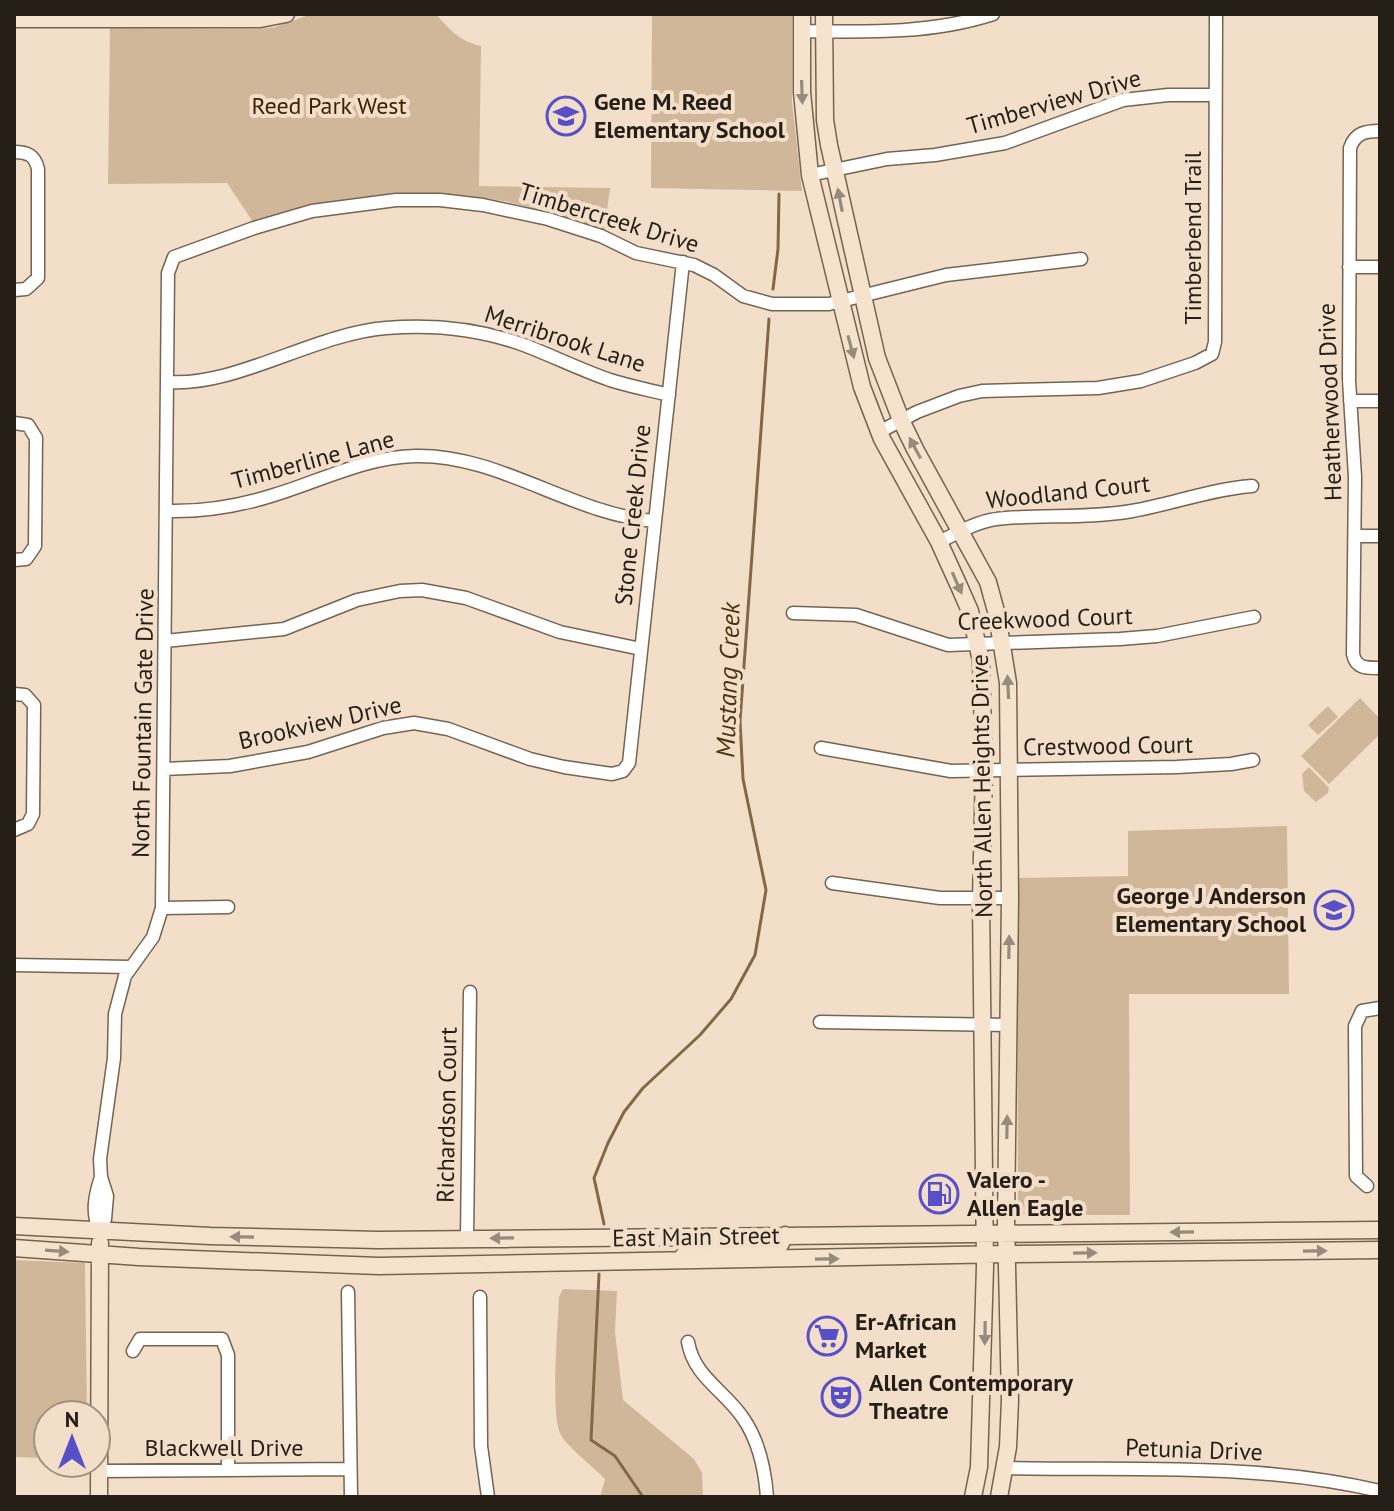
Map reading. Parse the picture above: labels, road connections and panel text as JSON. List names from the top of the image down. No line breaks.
{"streets":{"main road":["North Allen Heights Drive","East Main Street"],"street":["Timberview Drive","Timbercreek Drive","Timberbend Trail","Merribrook Lane","Heatherwood Drive","Timberline Lane","Woodland Court","Stone Creek Drive","Creekwood Court","North Fountain Gate Drive","Brookview Drive","Crestwood Court","Richardson Court","Blackwell Drive","Petunia Drive"]},"crossings":[["Timberview Drive","Timberbend Trail"],["Timberview Drive","North Allen Heights Drive"],["Timbercreek Drive","Stone Creek Drive"],["Timbercreek Drive","North Fountain Gate Drive"],["Timbercreek Drive","North Allen Heights Drive"],["Timberbend Trail","North Allen Heights Drive"],["Merribrook Lane","Stone Creek Drive"],["Merribrook Lane","North Fountain Gate Drive"],["Timberline Lane","Stone Creek Drive"],["Timberline Lane","North Fountain Gate Drive"],["Woodland Court","North Allen Heights Drive"],["Stone Creek Drive","Brookview Drive"],["Creekwood Court","North Allen Heights Drive"],["North Fountain Gate Drive","Brookview Drive"],["North Fountain Gate Drive","East Main Street"],["Crestwood Court","North Allen Heights Drive"],["North Allen Heights Drive","East Main Street"],["North Allen Heights Drive","Petunia Drive"],["Richardson Court","East Main Street"]],"water":["Mustang Creek"],"parks":["Reed Park West"],"places":{"school or university":["Gene M. Reed Elementary School","George J Anderson Elementary School"],"fuel station":["Valero - Allen Eagle"],"supermarket":["Er-African Market"],"theatre":["Allen Contemporary Theatre"]},"north":"top"}
